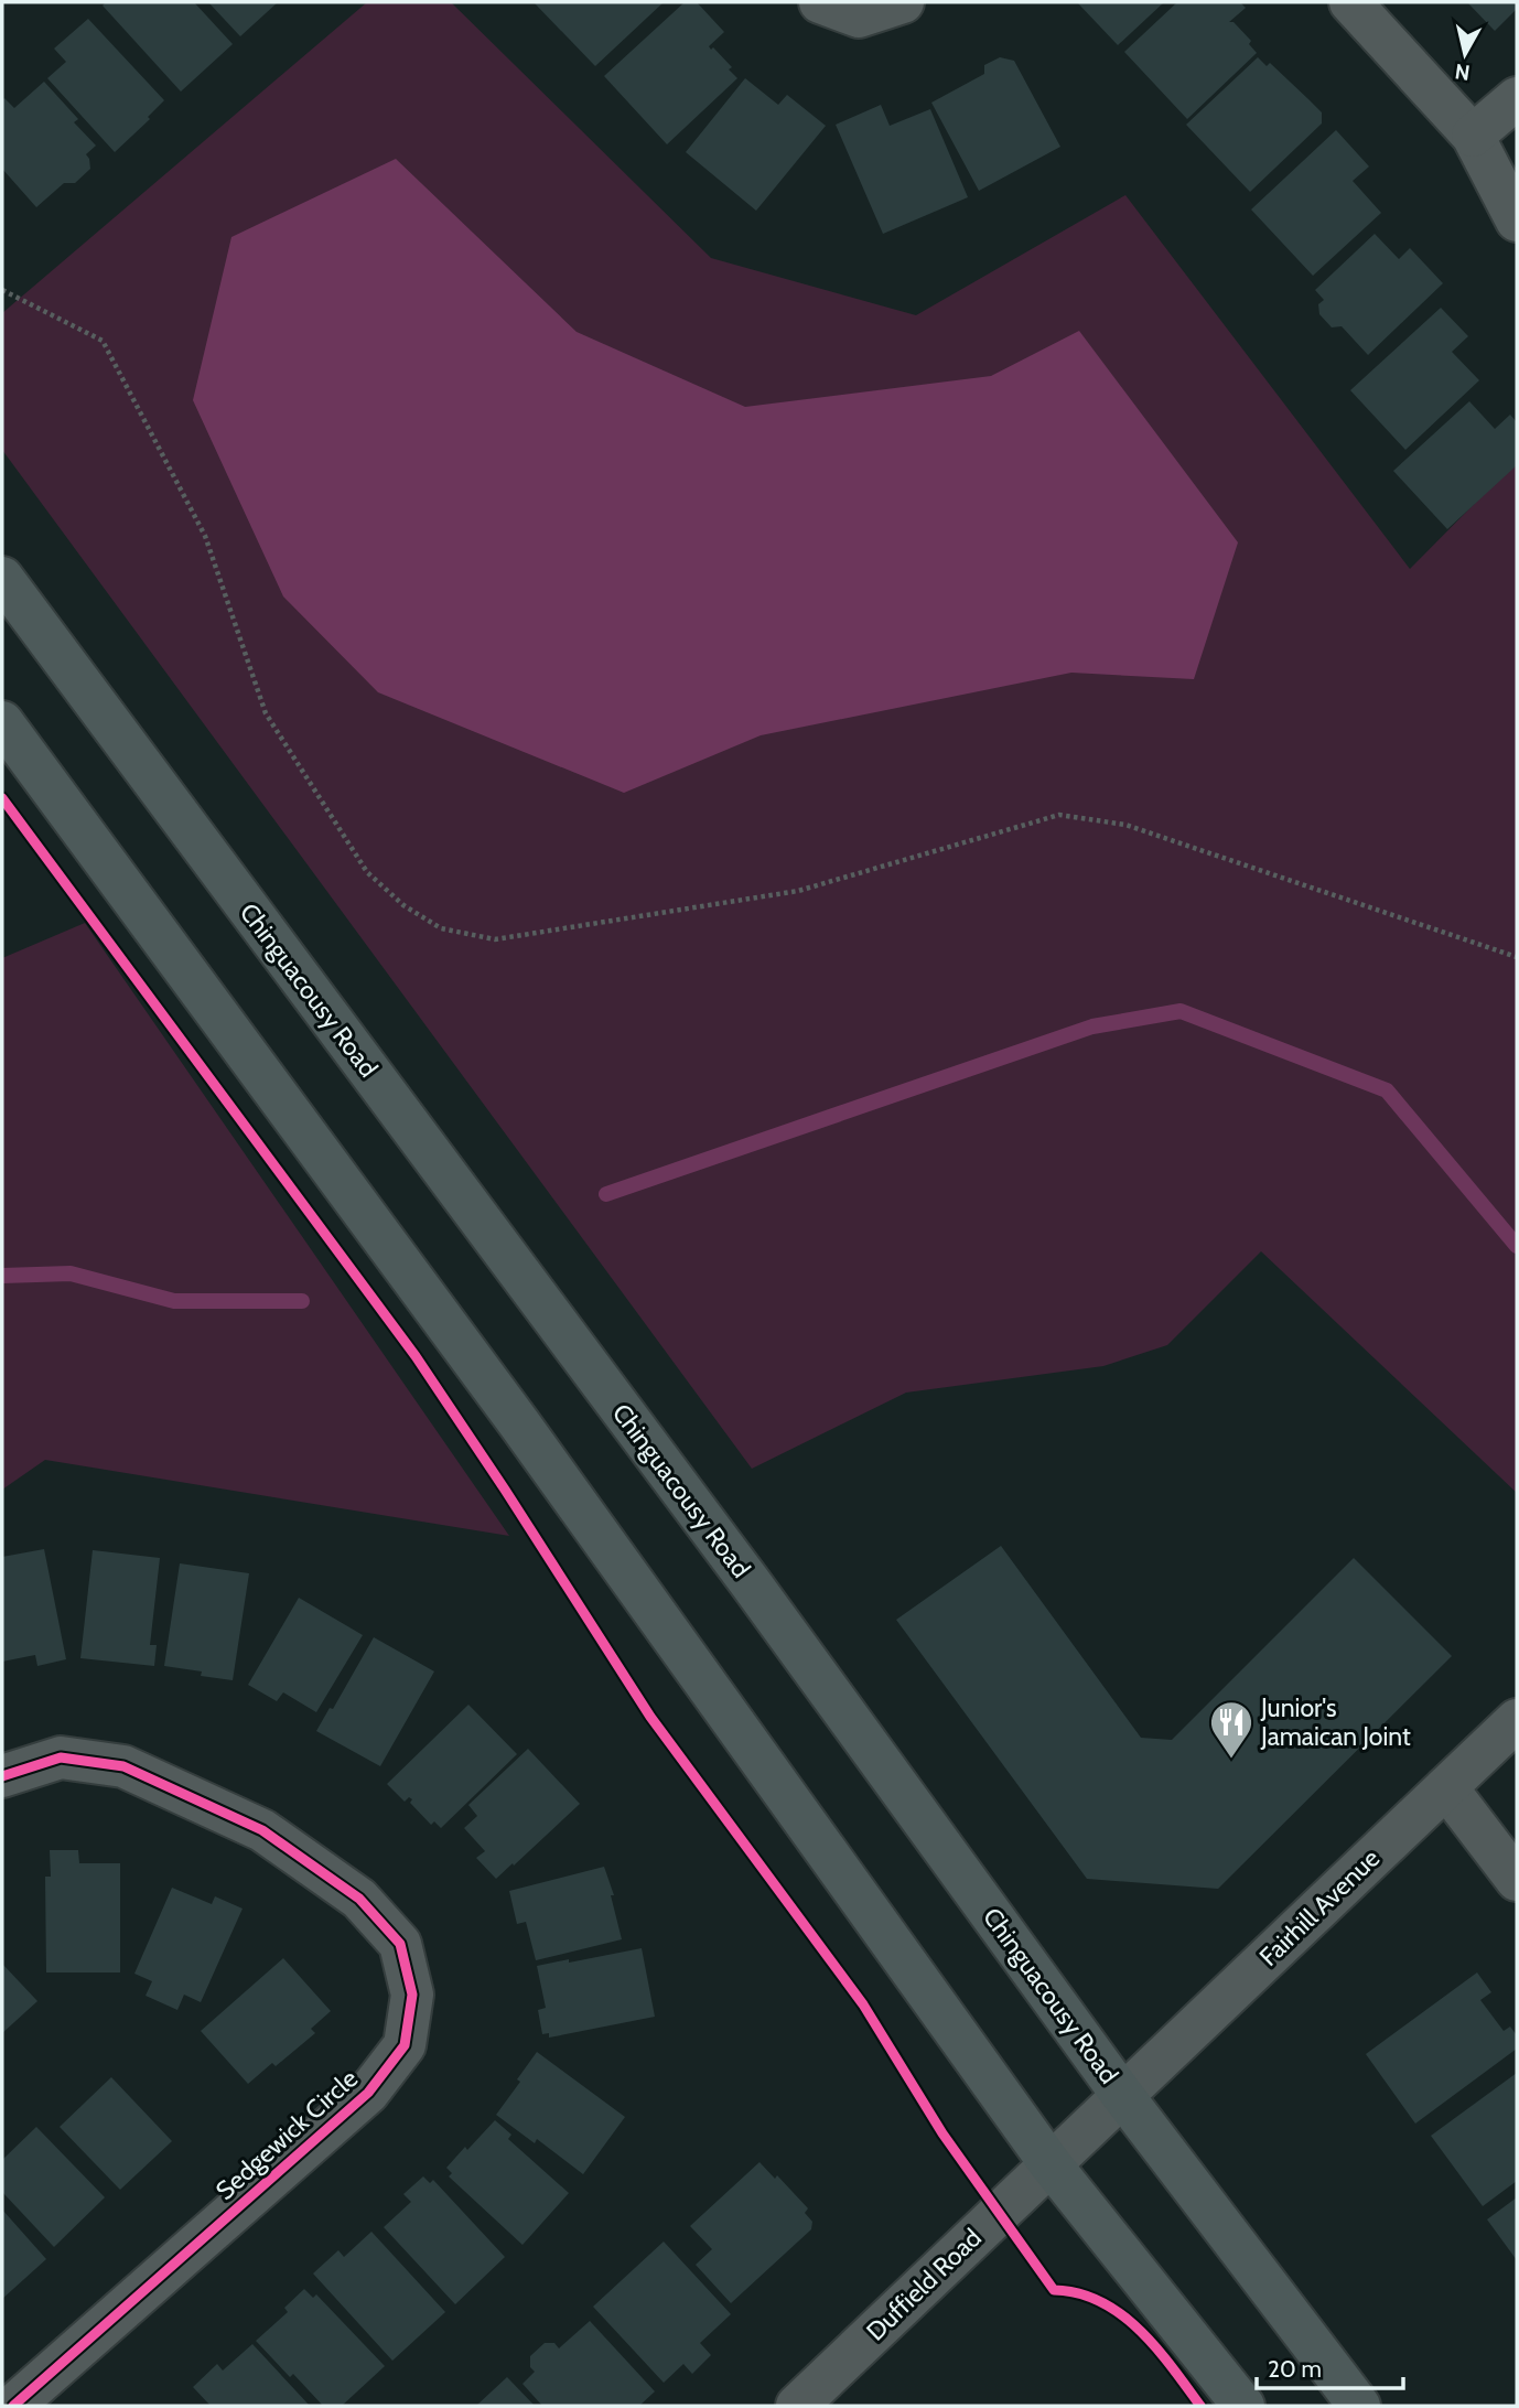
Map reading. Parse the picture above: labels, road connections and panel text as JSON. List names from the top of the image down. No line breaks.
{"streets":{"main road":["Chinguacousy Road"],"street":["Fairhill Avenue","Sedgewick Circle","Duffield Road"]},"crossings":[["Chinguacousy Road","Fairhill Avenue"],["Fairhill Avenue","Duffield Road"]],"places":{"restaurant":["Junior's Jamaican Joint"]},"scale_bar":"20 m","north":"bottom"}
